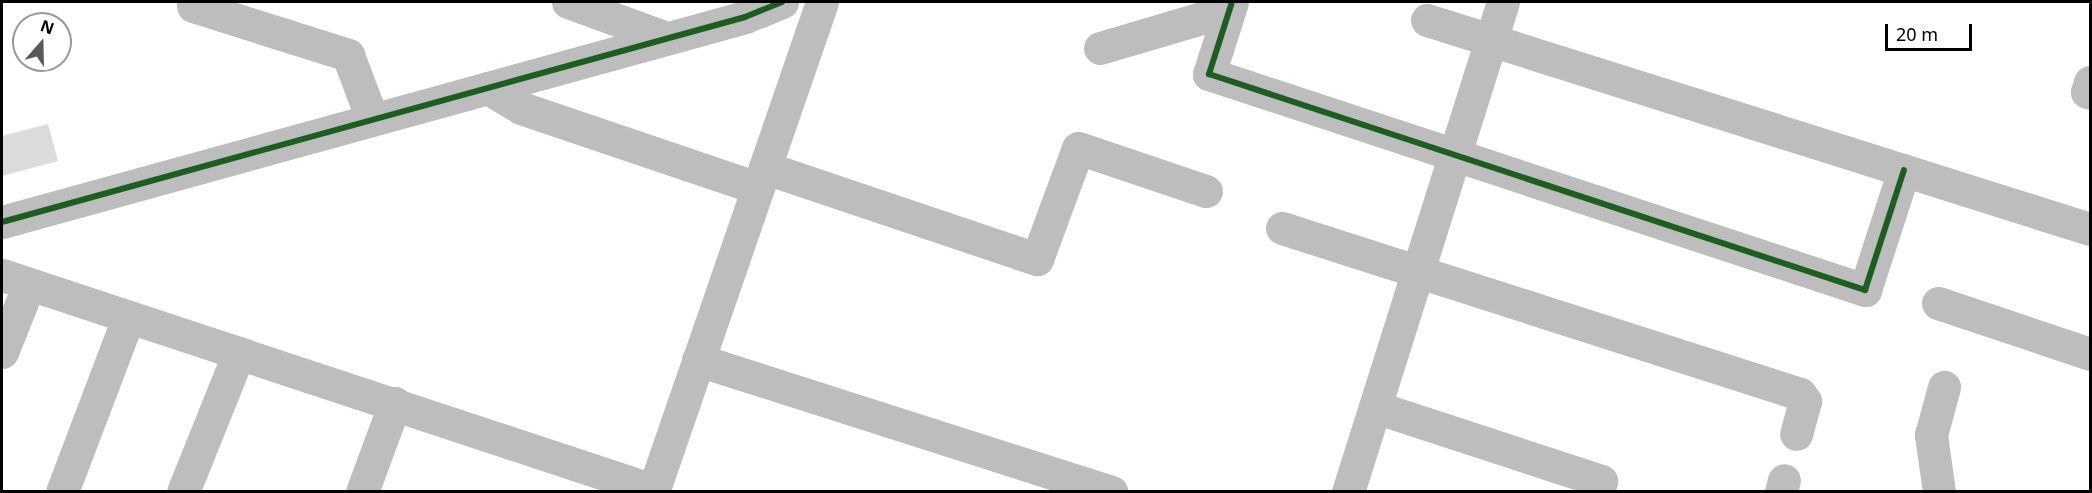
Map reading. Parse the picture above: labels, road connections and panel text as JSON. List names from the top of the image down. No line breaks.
{"scale_bar":"20 m","north":"top"}
